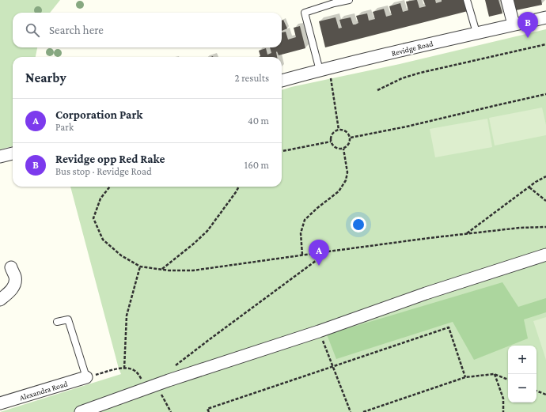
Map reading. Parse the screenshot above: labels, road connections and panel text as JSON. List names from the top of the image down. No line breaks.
{"streets":{"street":["Revidge Road","Alexandra Road"]},"page":{"pins":["B","A"],"search":"Search here","heading":["Nearby","2 results"],"list":[{"mark":"A","name":"Corporation Park","note":"Park","value":"40 m"},{"mark":"B","name":"Revidge opp Red Rake","note":"Bus stop · Revidge Road","value":"160 m"}],"map_buttons":["+","−"]}}
